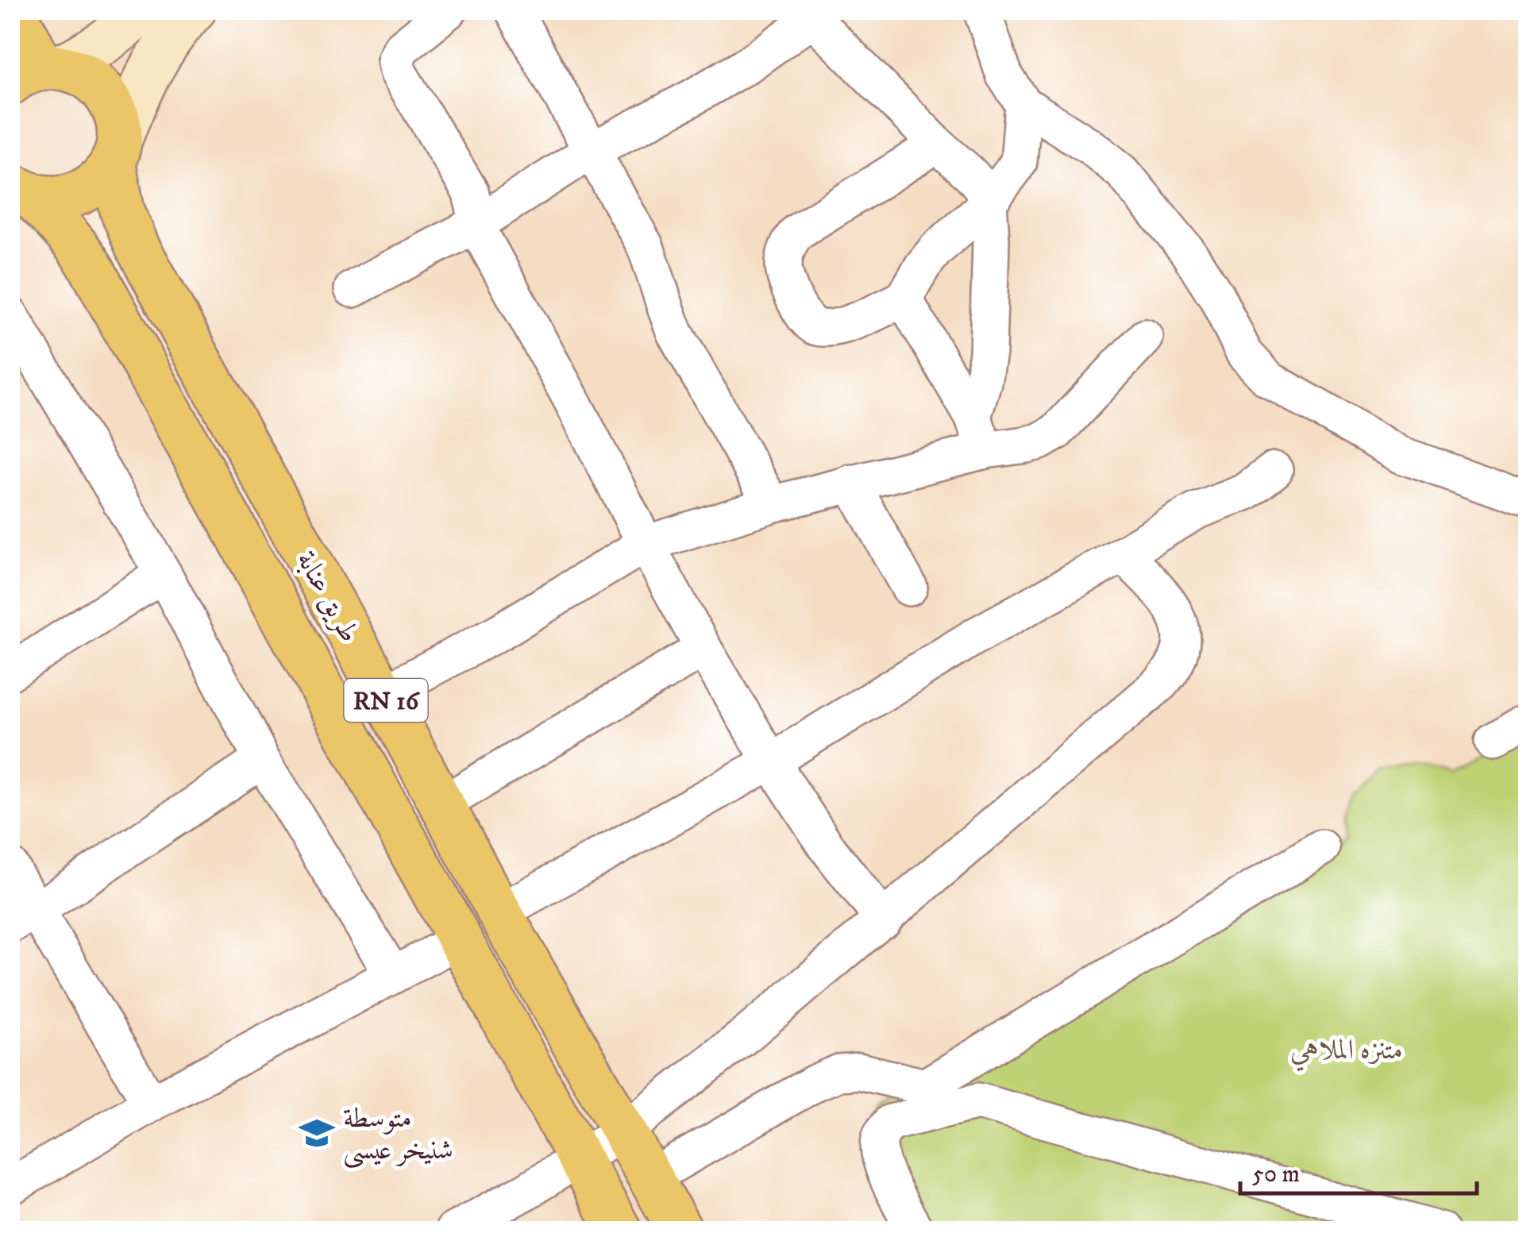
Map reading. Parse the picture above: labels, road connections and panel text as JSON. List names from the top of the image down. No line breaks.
{"streets":{"highway":["طريق عنابة","RN 16"]},"parks":["متنزه الملاهي"],"places":{"school or university":["متوسطة شنيخر عيسى"]},"scale_bar":"50 m"}
